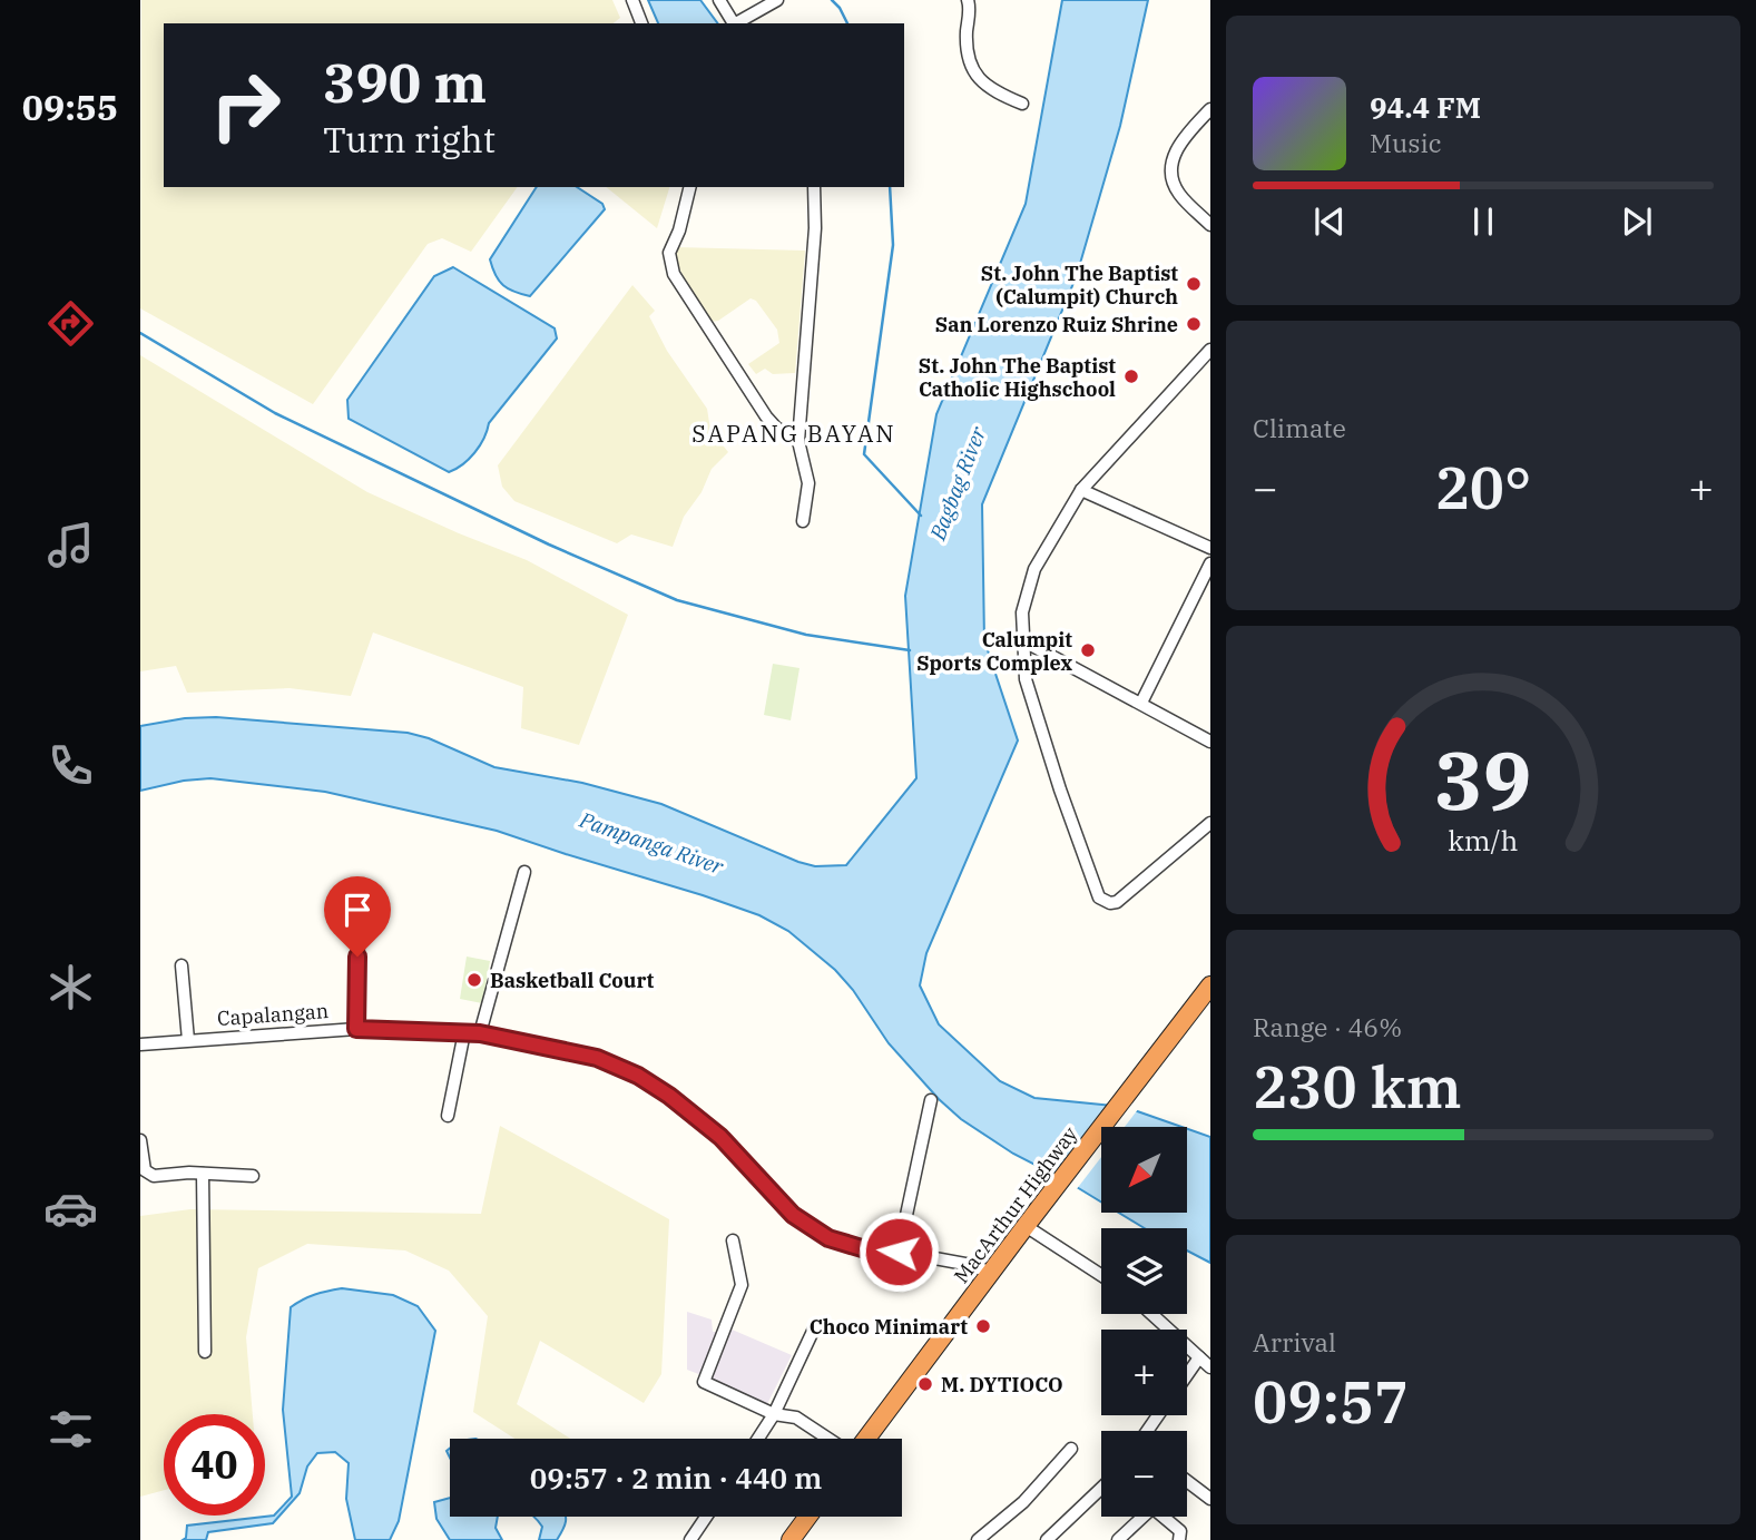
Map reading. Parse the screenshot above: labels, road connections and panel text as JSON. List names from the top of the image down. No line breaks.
{"streets":{"highway":["MacArthur Highway"],"street":["Capalangan"]},"crossings":[["Capalangan","MacArthur Highway"]],"districts":["SAPANG BAYAN"],"water":["Bagbag River","Pampanga River"],"places":["St. John The Baptist (Calumpit) Church","San Lorenzo Ruiz Shrine","St. John The Baptist Catholic Highschool","Calumpit Sports Complex","Basketball Court","Choco Minimart","M. DYTIOCO"],"north":"bottom left","page":{"tabs":"09:55","turn":["390 m","Turn right"],"song":["94.4 FM","Music"],"tile":["Climate",["Range · 46%","230 km"],["Arrival","09:57"]],"heat":["−","20°","+"],"map_buttons":["+","−"],"limit":"40","trip":"09:57 · 2 min · 440 m","gauge":["39","km/h"]}}
